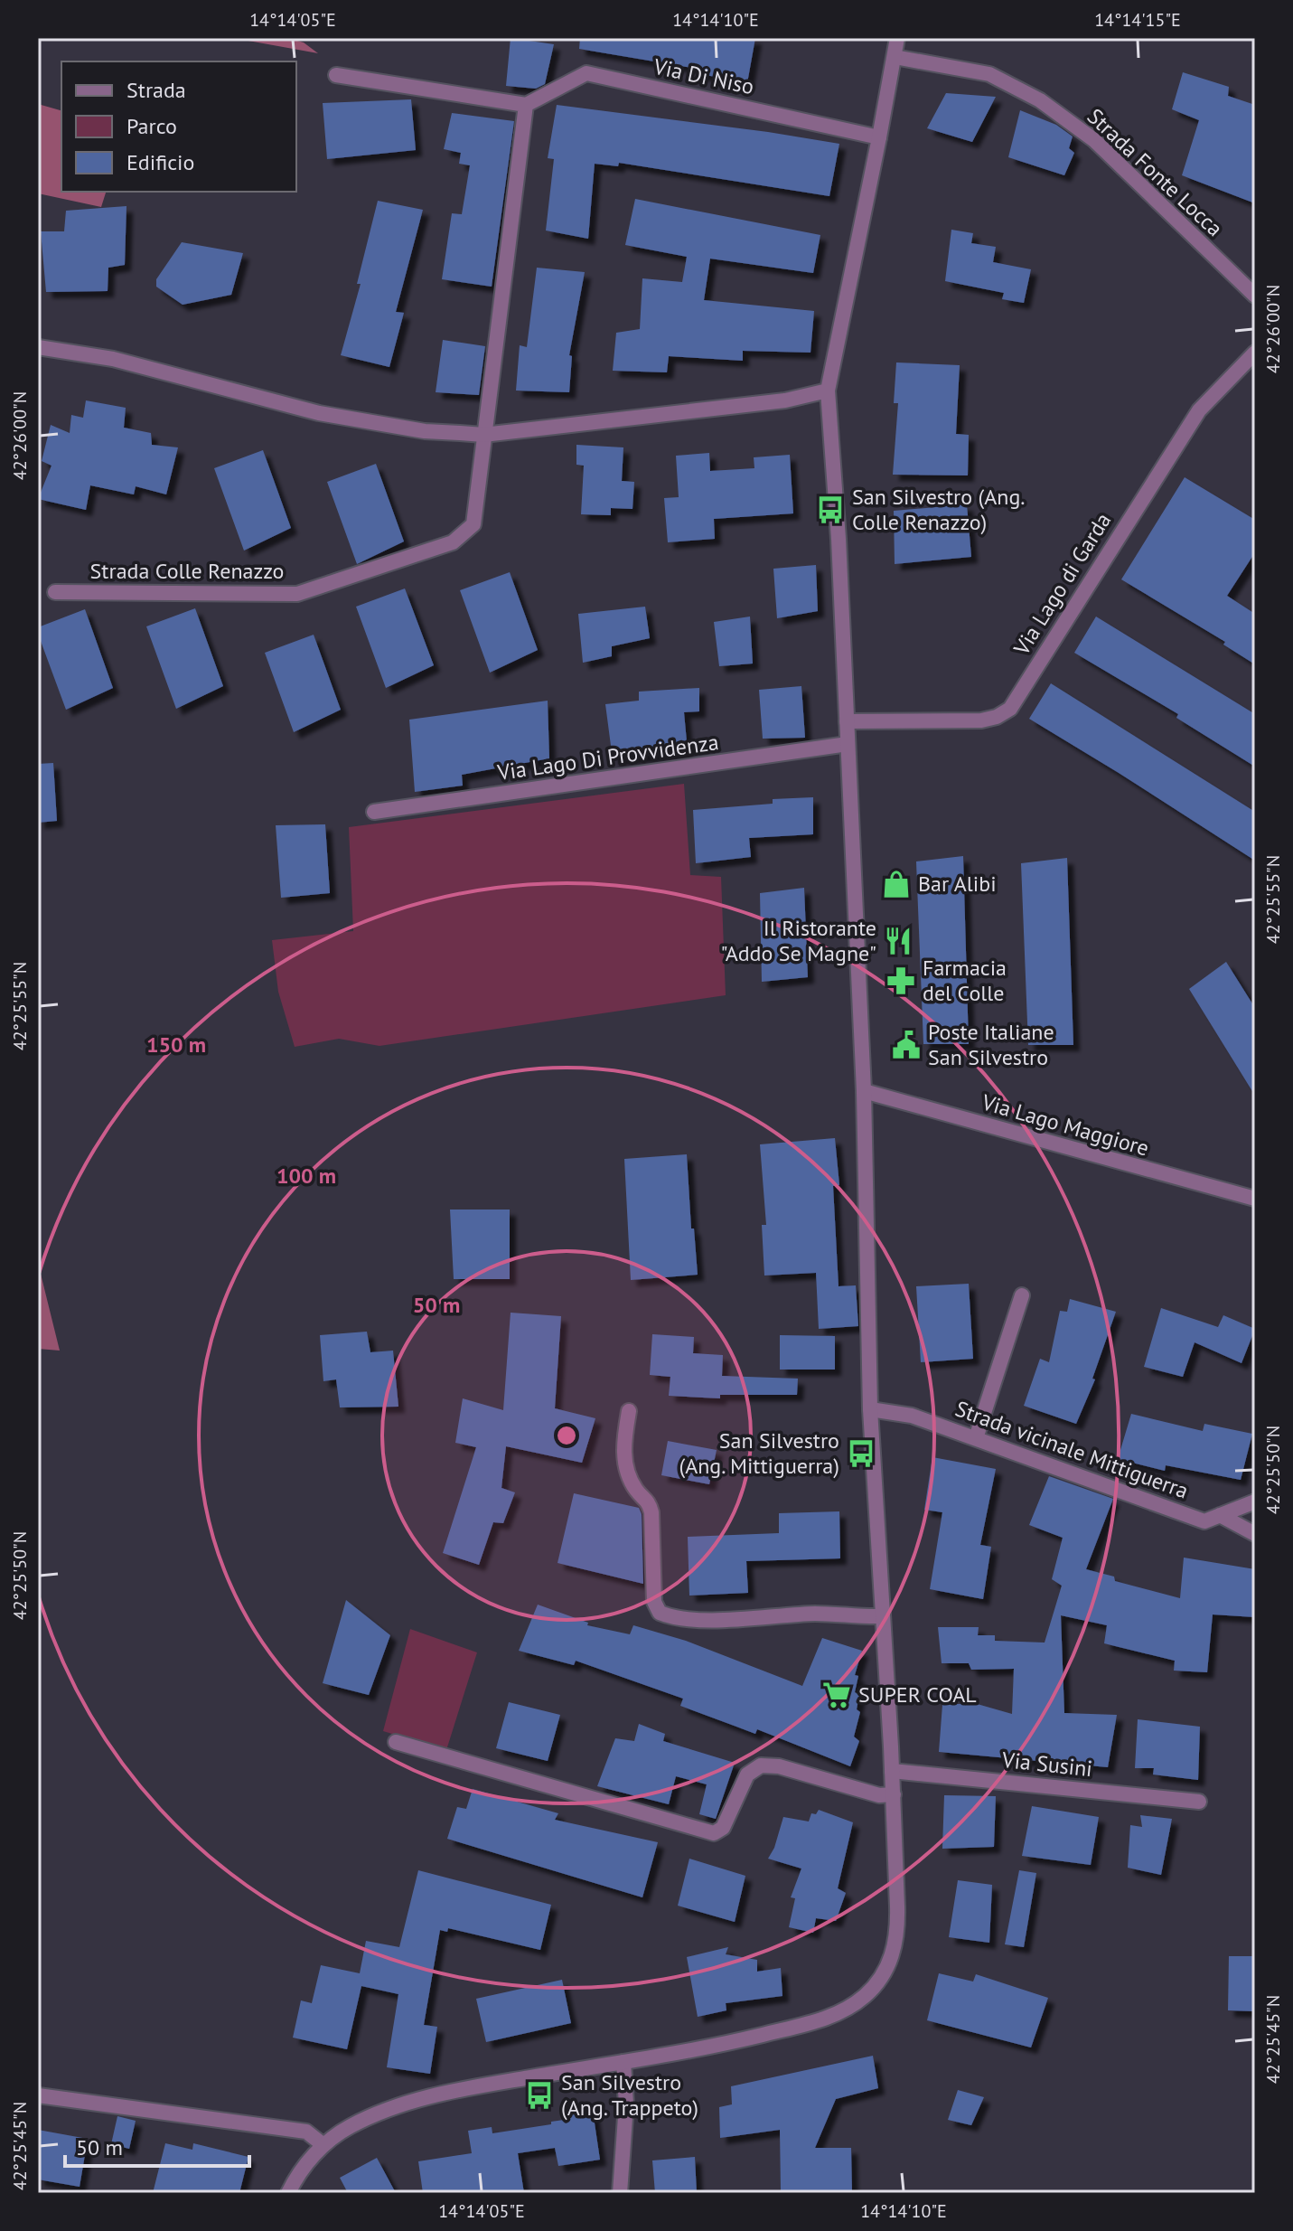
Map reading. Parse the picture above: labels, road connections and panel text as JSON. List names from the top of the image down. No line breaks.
{"streets":{"street":["Via Di Niso","Strada Fonte Locca","Strada Colle Renazzo","Via Lago di Garda","Via Lago Di Provvidenza","Via Lago Maggiore","Strada vicinale Mittiguerra","Via Susini"]},"places":{"bus stop":["San Silvestro (Ang. Colle Renazzo)","San Silvestro (Ang. Mittiguerra)","San Silvestro (Ang. Trappeto)"],"shop":["Bar Alibi"],"restaurant":["Il Ristorante \"Addo Se Magne\""],"pharmacy":["Farmacia del Colle"],"public building":["Poste Italiane San Silvestro"],"supermarket":["SUPER COAL"]},"legend":["Strada","Parco","Edificio"],"scale_bar":"50 m","coordinates":["14°14'05\"E","14°14'10\"E","14°14'15\"E","42°26'00\"N","42°25'55\"N","42°25'50\"N","42°25'45\"N"],"rings":["150 m","100 m","50 m"]}
